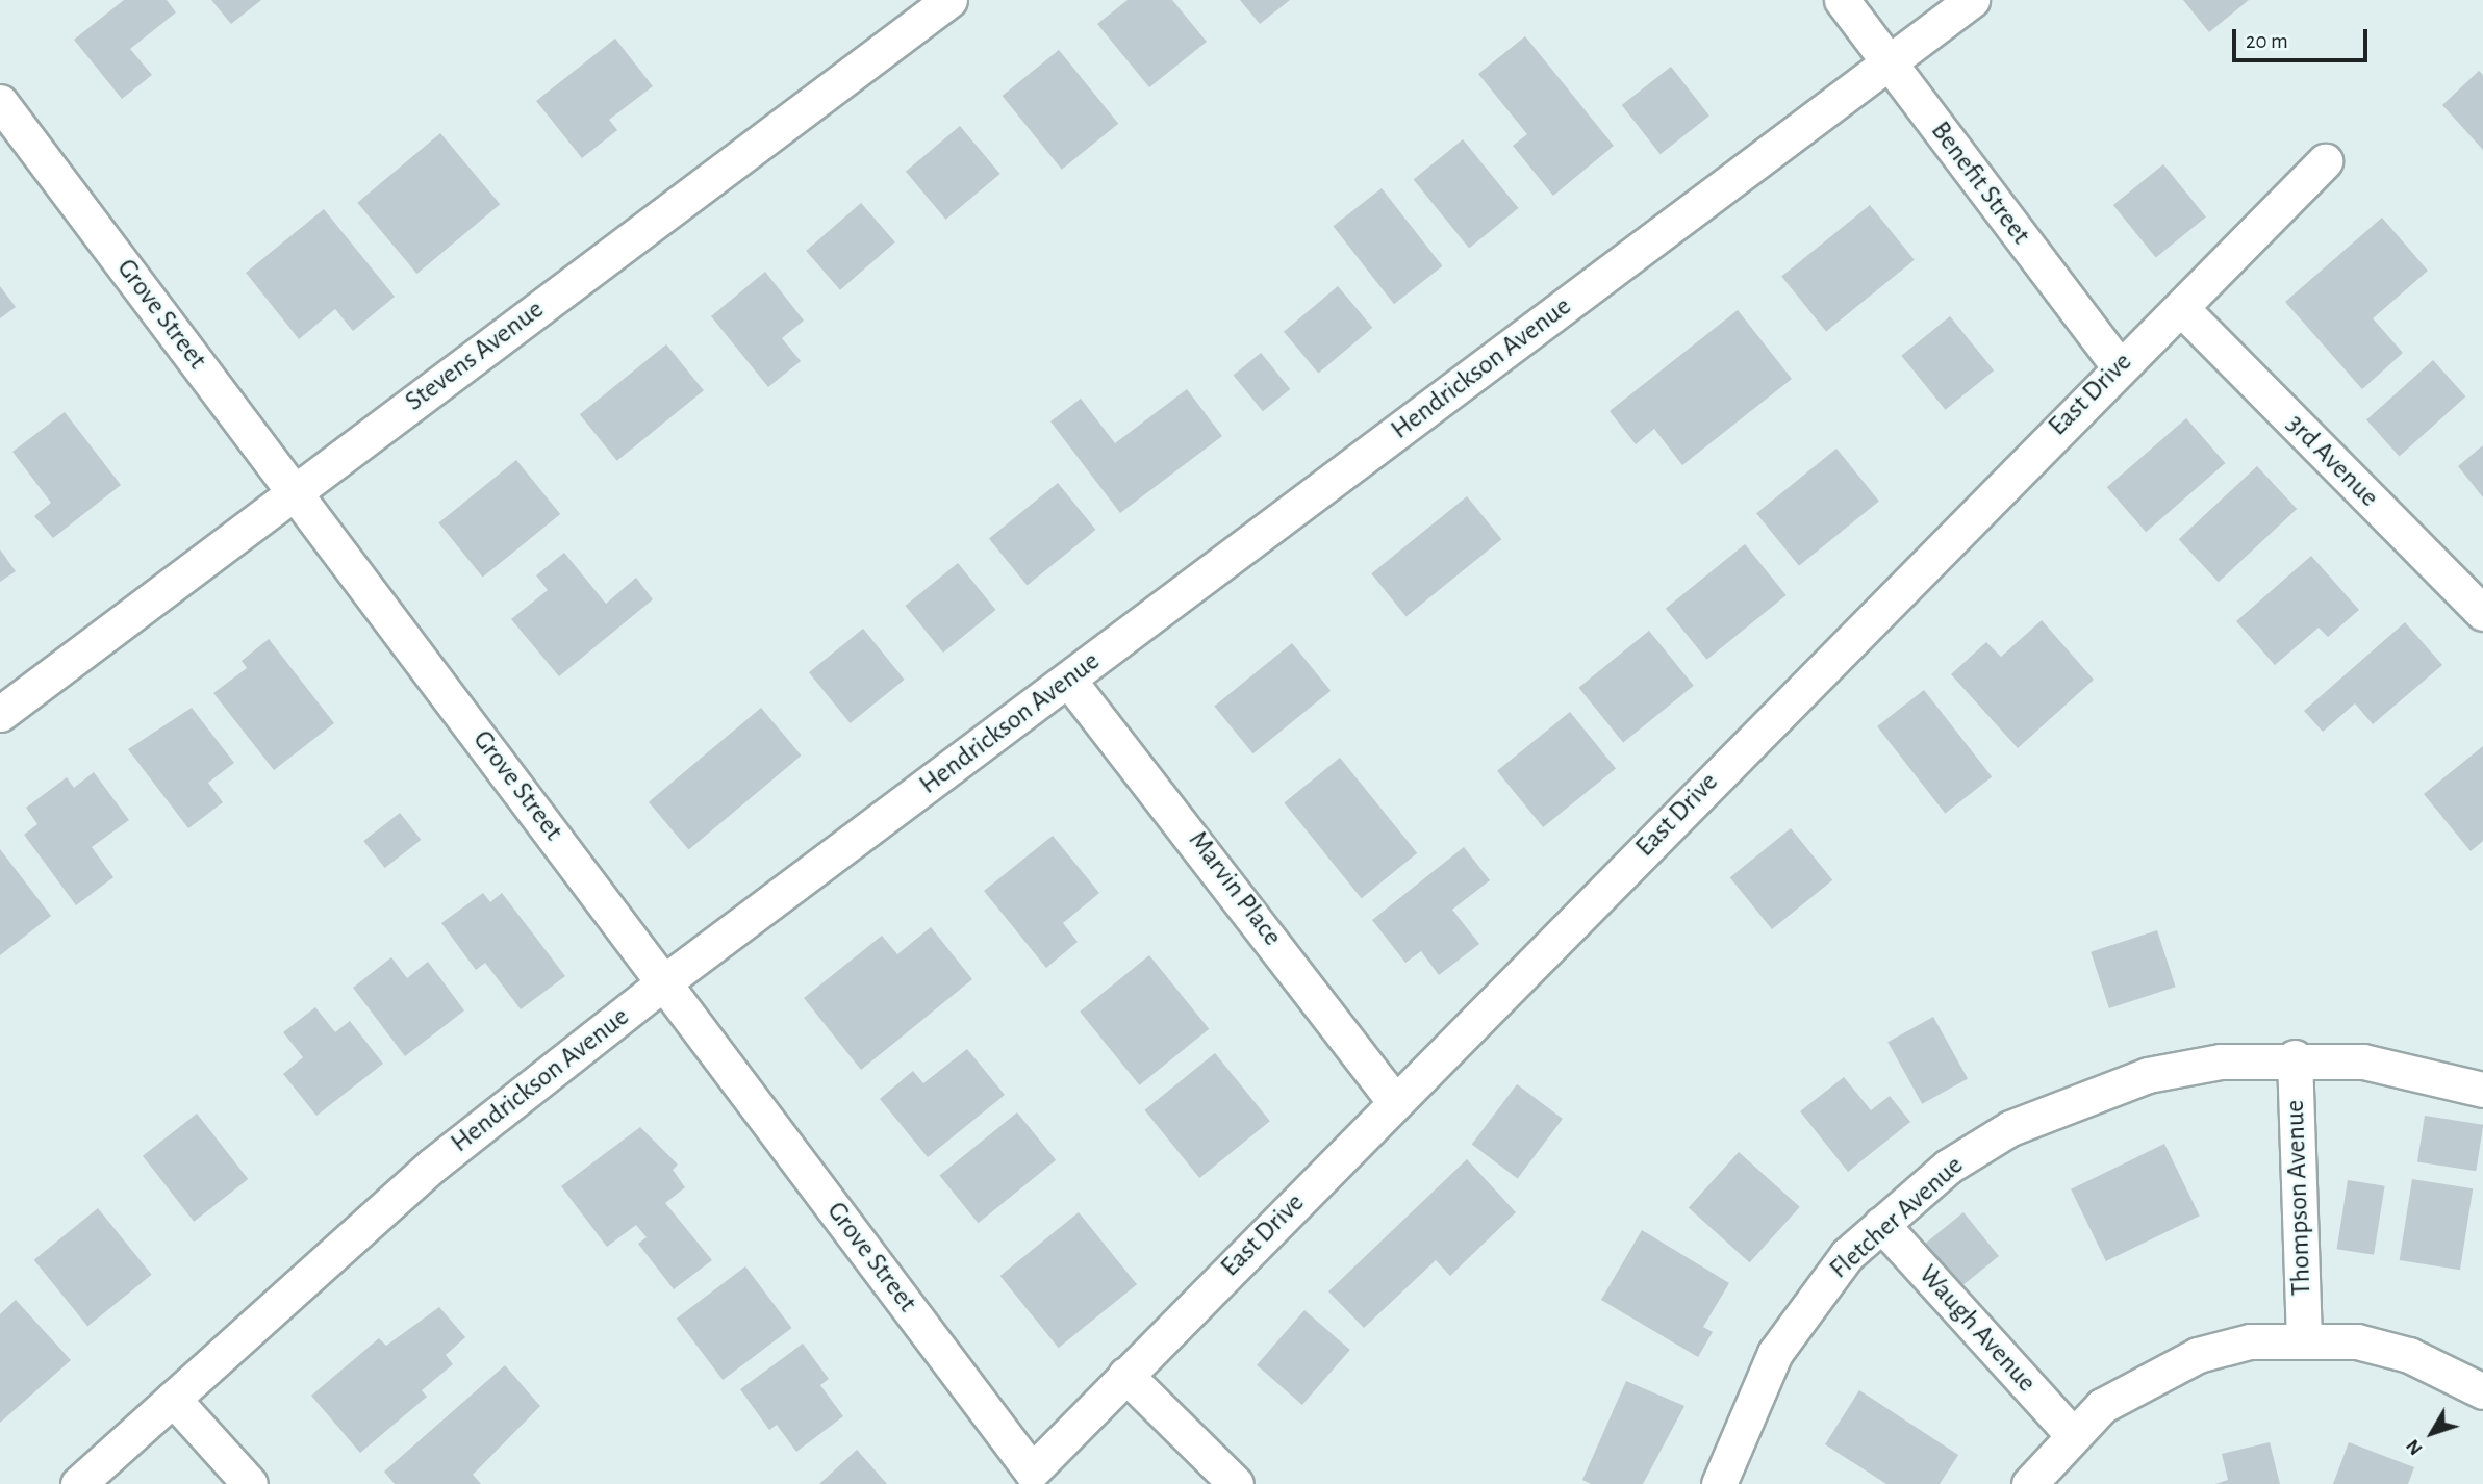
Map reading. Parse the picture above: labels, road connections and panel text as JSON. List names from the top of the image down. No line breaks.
{"streets":{"street":["Benefit Street","Grove Street","Stevens Avenue","Hendrickson Avenue","East Drive","3rd Avenue","Marvin Place","Thompson Avenue","Fletcher Avenue","Waugh Avenue"]},"crossings":[["Benefit Street","Hendrickson Avenue"],["Benefit Street","East Drive"],["Grove Street","Stevens Avenue"],["Grove Street","Hendrickson Avenue"],["Grove Street","East Drive"],["Hendrickson Avenue","Marvin Place"],["East Drive","3rd Avenue"],["East Drive","Marvin Place"],["Thompson Avenue","Fletcher Avenue"],["Fletcher Avenue","Waugh Avenue"]],"scale_bar":"20 m","north":"bottom left"}
